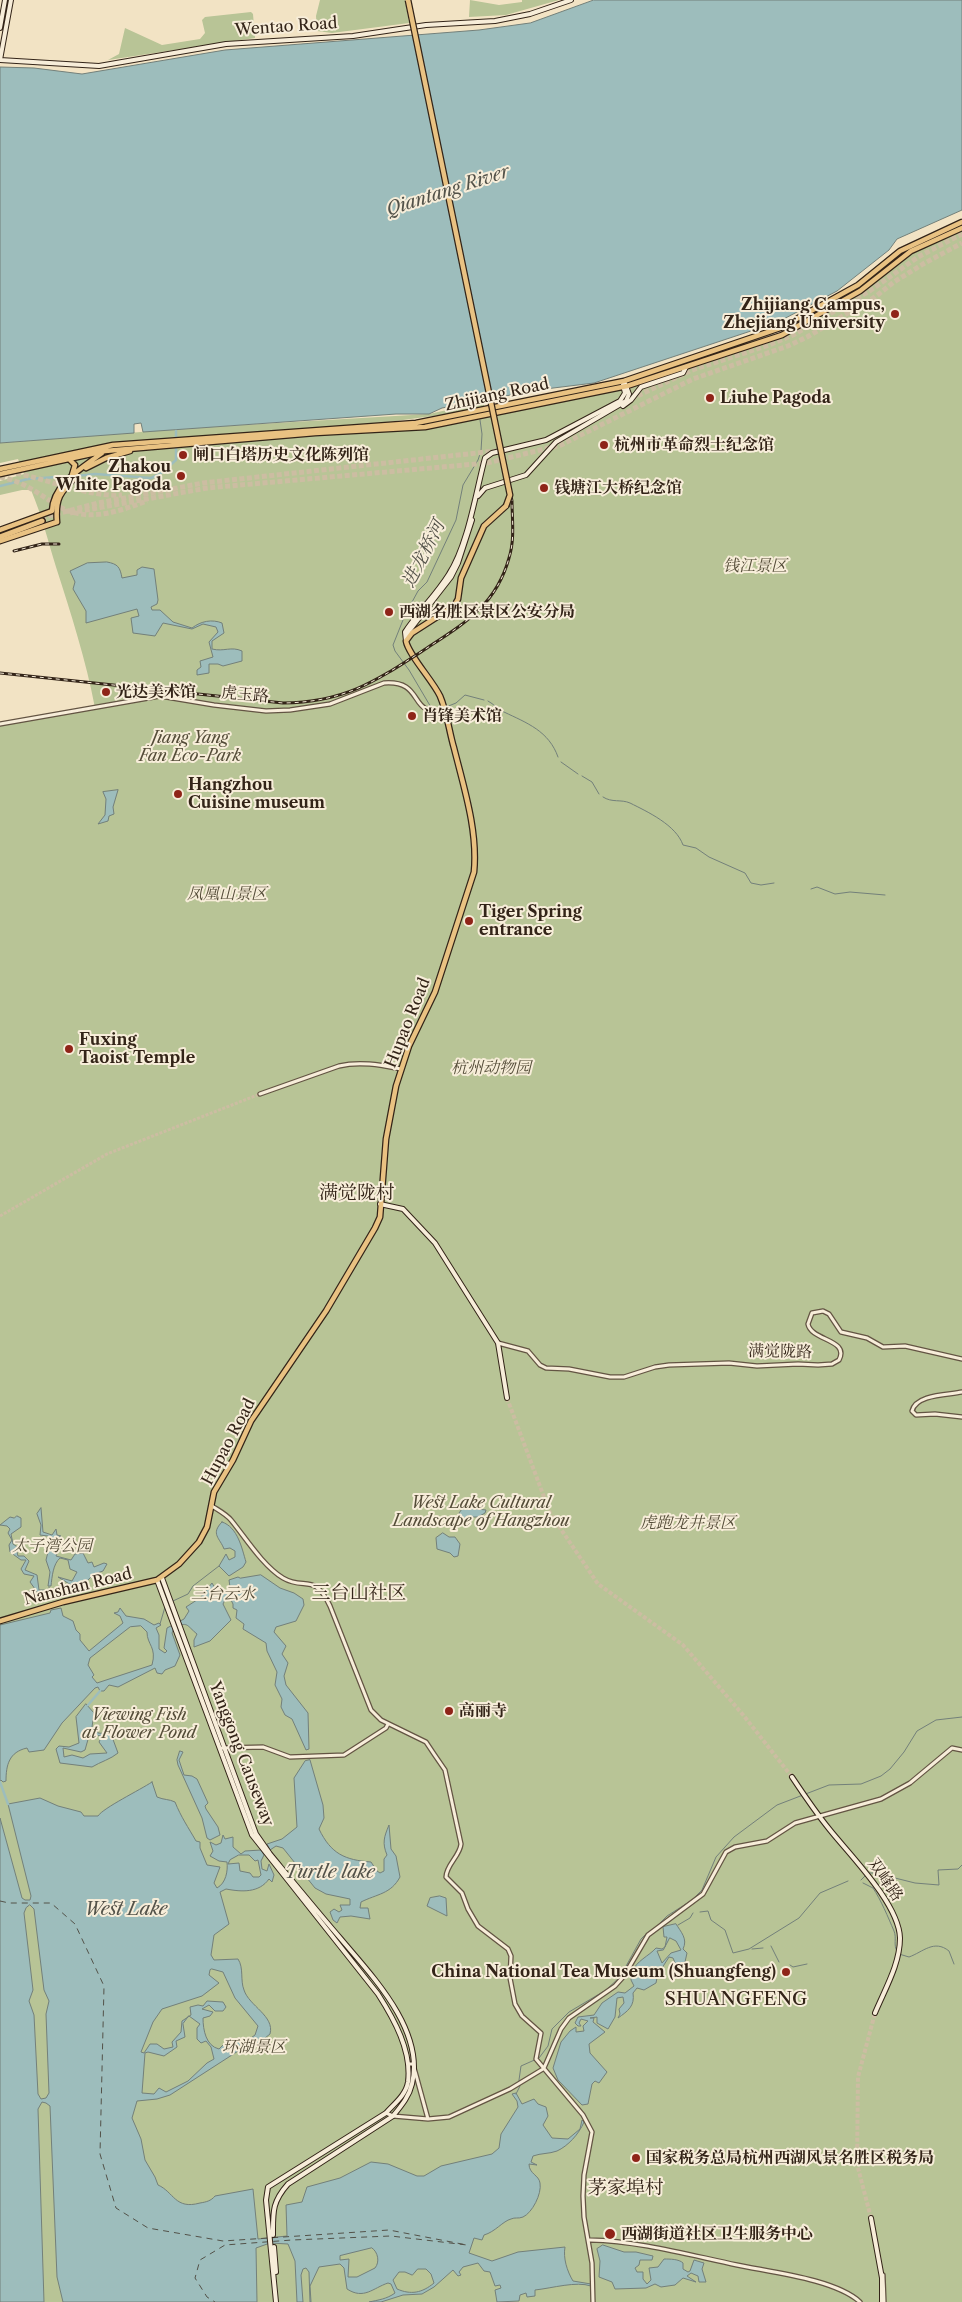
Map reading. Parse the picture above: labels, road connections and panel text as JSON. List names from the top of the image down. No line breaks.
{"streets":{"main road":["Wentao Road","Zhijiang Road","Hupao Road","Nanshan Road","Yanggong Causeway","双峰路"],"street":["虎玉路","满觉陇路"]},"crossings":[["虎玉路","Hupao Road"],["Hupao Road","Nanshan Road"],["Hupao Road","Yanggong Causeway"],["Nanshan Road","Yanggong Causeway"]],"districts":["满觉陇村","三台山社区","SHUANGFENG","茅家埠村"],"water":["Qiantang River","进龙桥河","Turtle lake","West Lake"],"parks":["钱江景区","Jiang Yang Fan Eco-Park","凤凰山景区","杭州动物园","West Lake Cultural Landscape of Hangzhou","虎跑龙井景区","太子湾公园","三台云水","Viewing Fish at Flower Pond","环湖景区"],"places":["Zhijiang Campus, Zhejiang University","Liuhe Pagoda","杭州市革命烈士纪念馆","闸口白塔历史文化陈列馆","Zhakou White Pagoda","钱塘江大桥纪念馆","西湖名胜区景区公安分局","光达美术馆","肖锋美术馆","Hangzhou Cuisine museum","Tiger Spring entrance","Fuxing Taoist Temple","高丽寺","China National Tea Museum (Shuangfeng)","国家税务总局杭州西湖风景名胜区税务局","西湖街道社区卫生服务中心"]}
